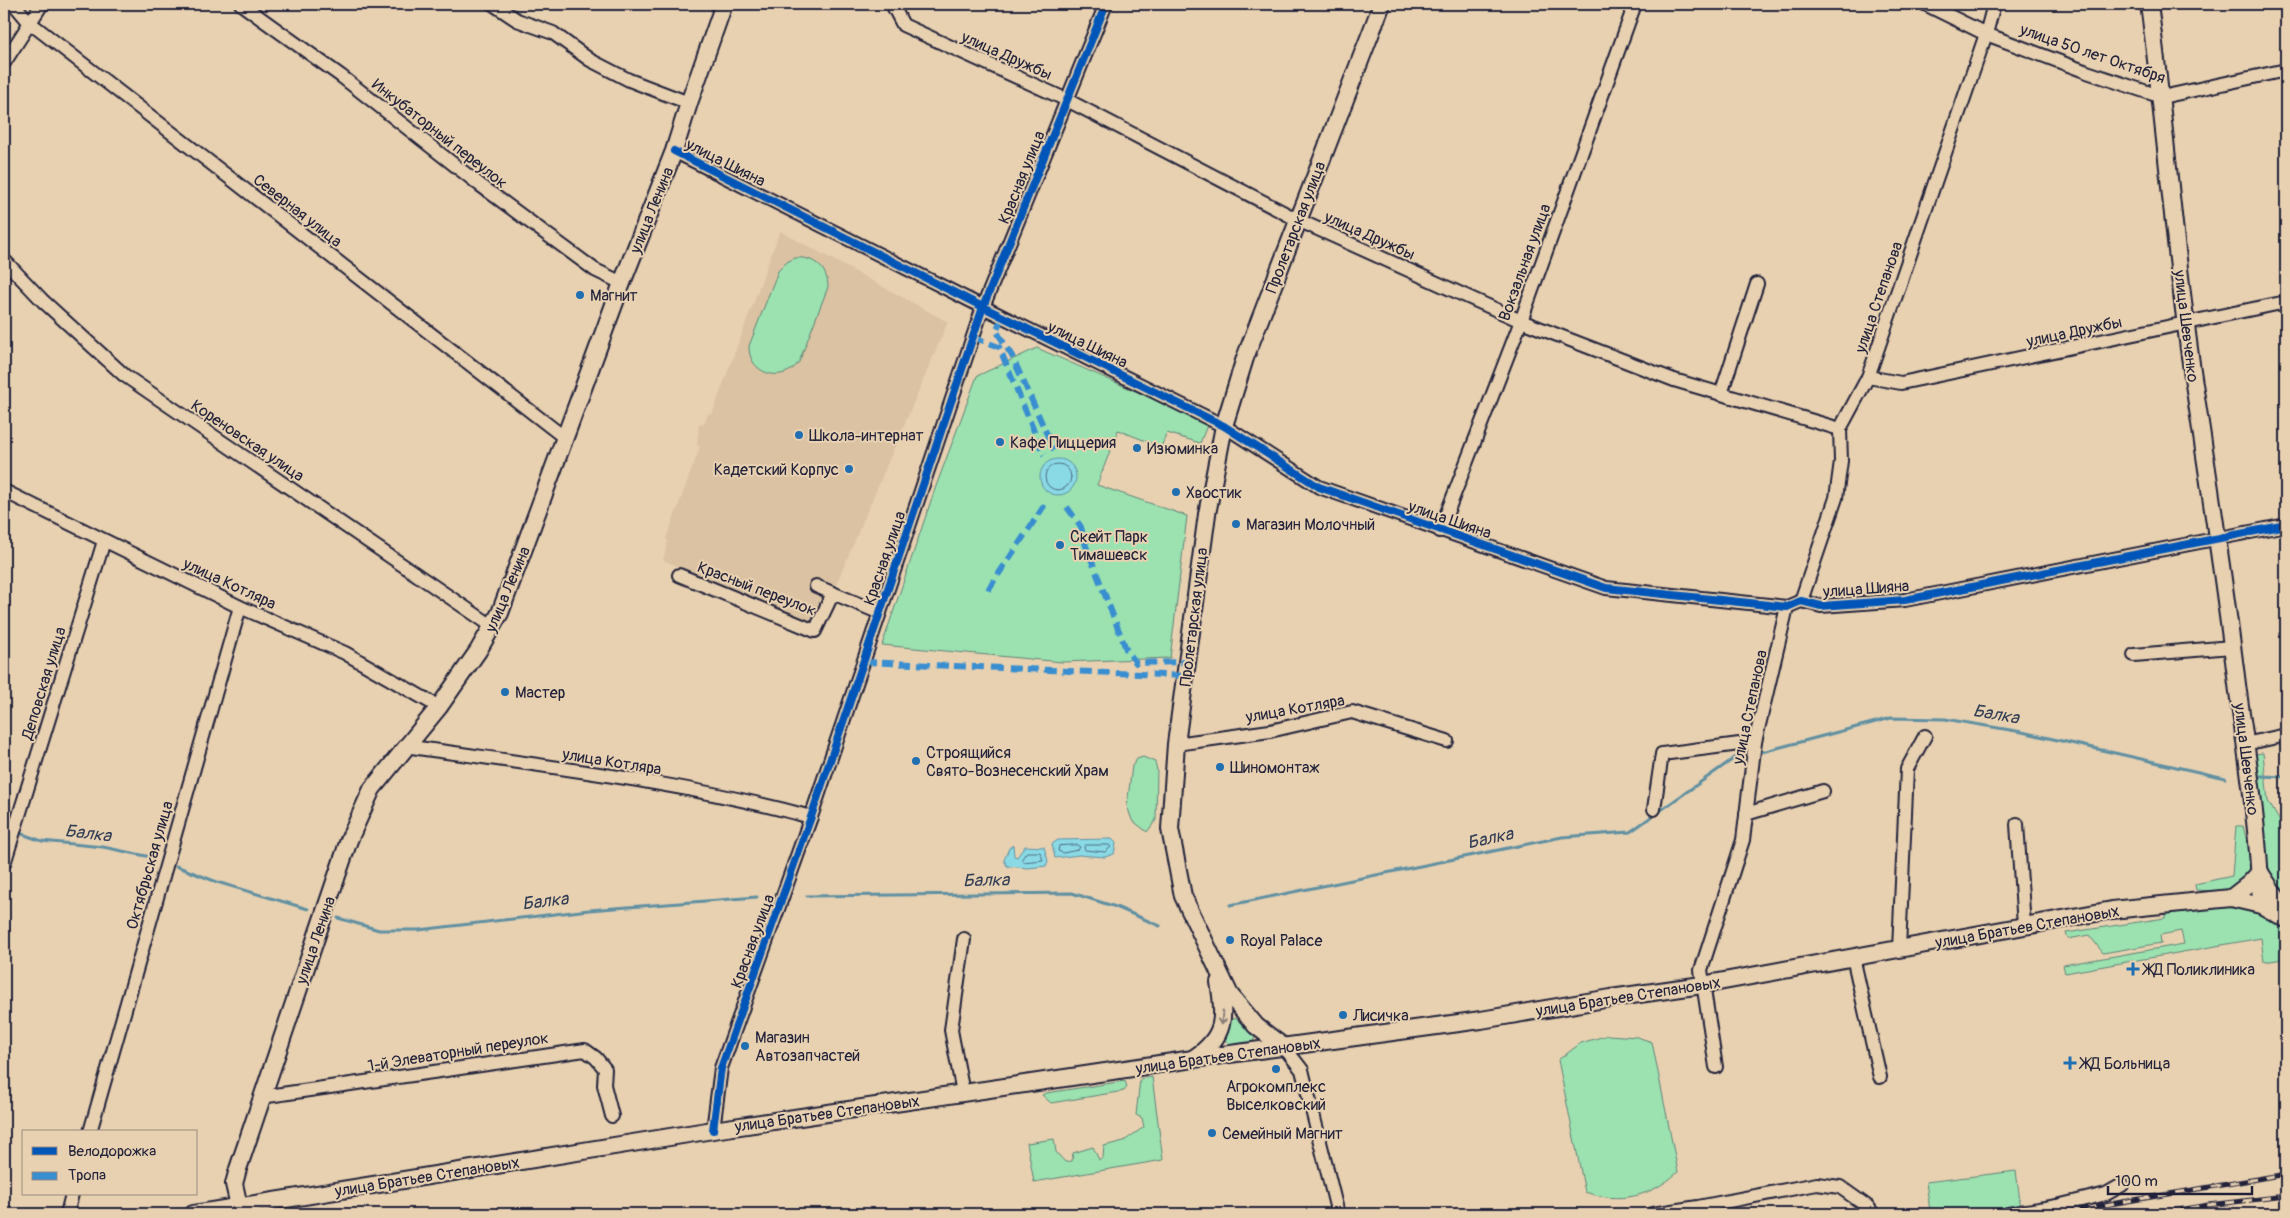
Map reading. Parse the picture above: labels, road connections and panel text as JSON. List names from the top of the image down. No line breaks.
{"streets":{"main road":["улица Ленина","Пролетарская улица","улица Шевченко","улица Братьев Степановых"],"street":["улица 50 лет Октября","улица Дружбы","Инкубаторный переулок","улица Шияна","Красная улица","Северная улица","Вокзальная улица","улица Степанова","Кореновская улица","улица Котляра","Красный переулок","Деповская улица","Октябрьская улица","1-й Элеваторный переулок"]},"crossings":[["улица 50 лет Октября","улица Степанова"],["улица 50 лет Октября","улица Шевченко"],["улица Дружбы","Красная улица"],["улица Дружбы","Пролетарская улица"],["улица Дружбы","Вокзальная улица"],["улица Дружбы","улица Степанова"],["улица Дружбы","улица Шевченко"],["Инкубаторный переулок","улица Ленина"],["улица Шияна","Красная улица"],["улица Шияна","улица Ленина"],["улица Шияна","Пролетарская улица"],["улица Шияна","Вокзальная улица"],["улица Шияна","улица Степанова"],["улица Шияна","улица Шевченко"],["Красная улица","улица Котляра"],["Красная улица","Красный переулок"],["Красная улица","улица Братьев Степановых"],["Северная улица","улица Ленина"],["улица Ленина","Кореновская улица"],["улица Ленина","улица Котляра"],["улица Ленина","улица Братьев Степановых"],["улица Ленина","1-й Элеваторный переулок"],["Пролетарская улица","улица Котляра"],["Пролетарская улица","улица Братьев Степановых"],["улица Степанова","улица Братьев Степановых"],["улица Шевченко","улица Братьев Степановых"],["улица Котляра","Деповская улица"],["улица Котляра","Октябрьская улица"]],"water":["Балка"],"places":{"other":["Магнит","Школа-интернат","Кафе Пиццерия","Изюминка","Кадетский Корпус","Хвостик","Магазин Молочный","Скейт Парк Тимашевск","Мастер","Строящийся Свято-Вознесенский Храм","Шиномонтаж","Royal Palace","Лисичка","Магазин Автозапчастей","Агрокомплекс Выселковский","Семейный Магнит"],"health":["ЖД Поликлиника","ЖД Больница"]},"legend":["Велодорожка","Тропа"],"scale_bar":"100 m"}
